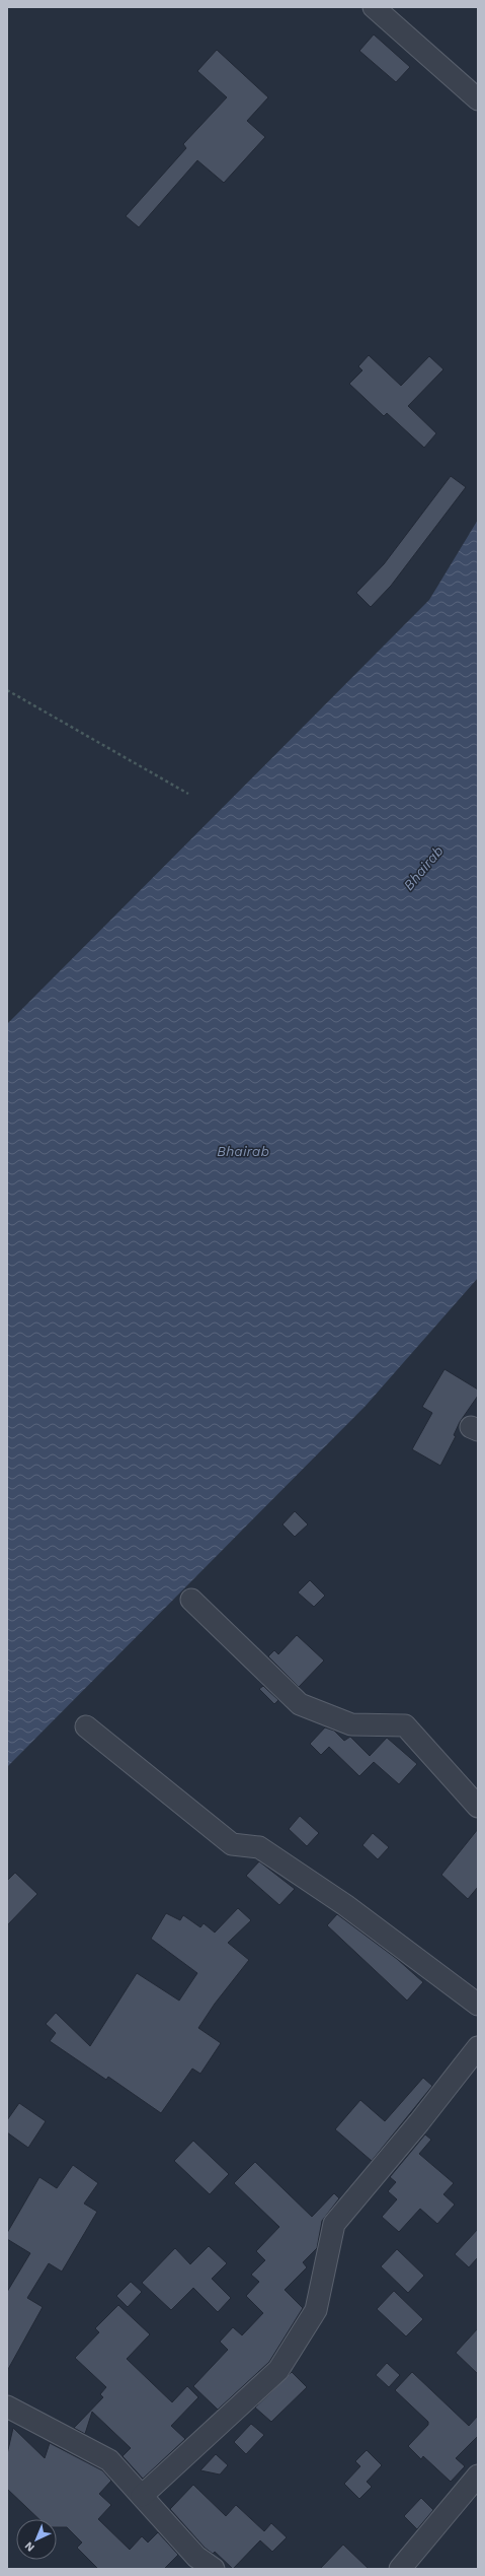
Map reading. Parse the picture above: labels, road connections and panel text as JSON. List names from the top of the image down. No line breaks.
{"water":["Bhairab"],"north":"bottom left"}
